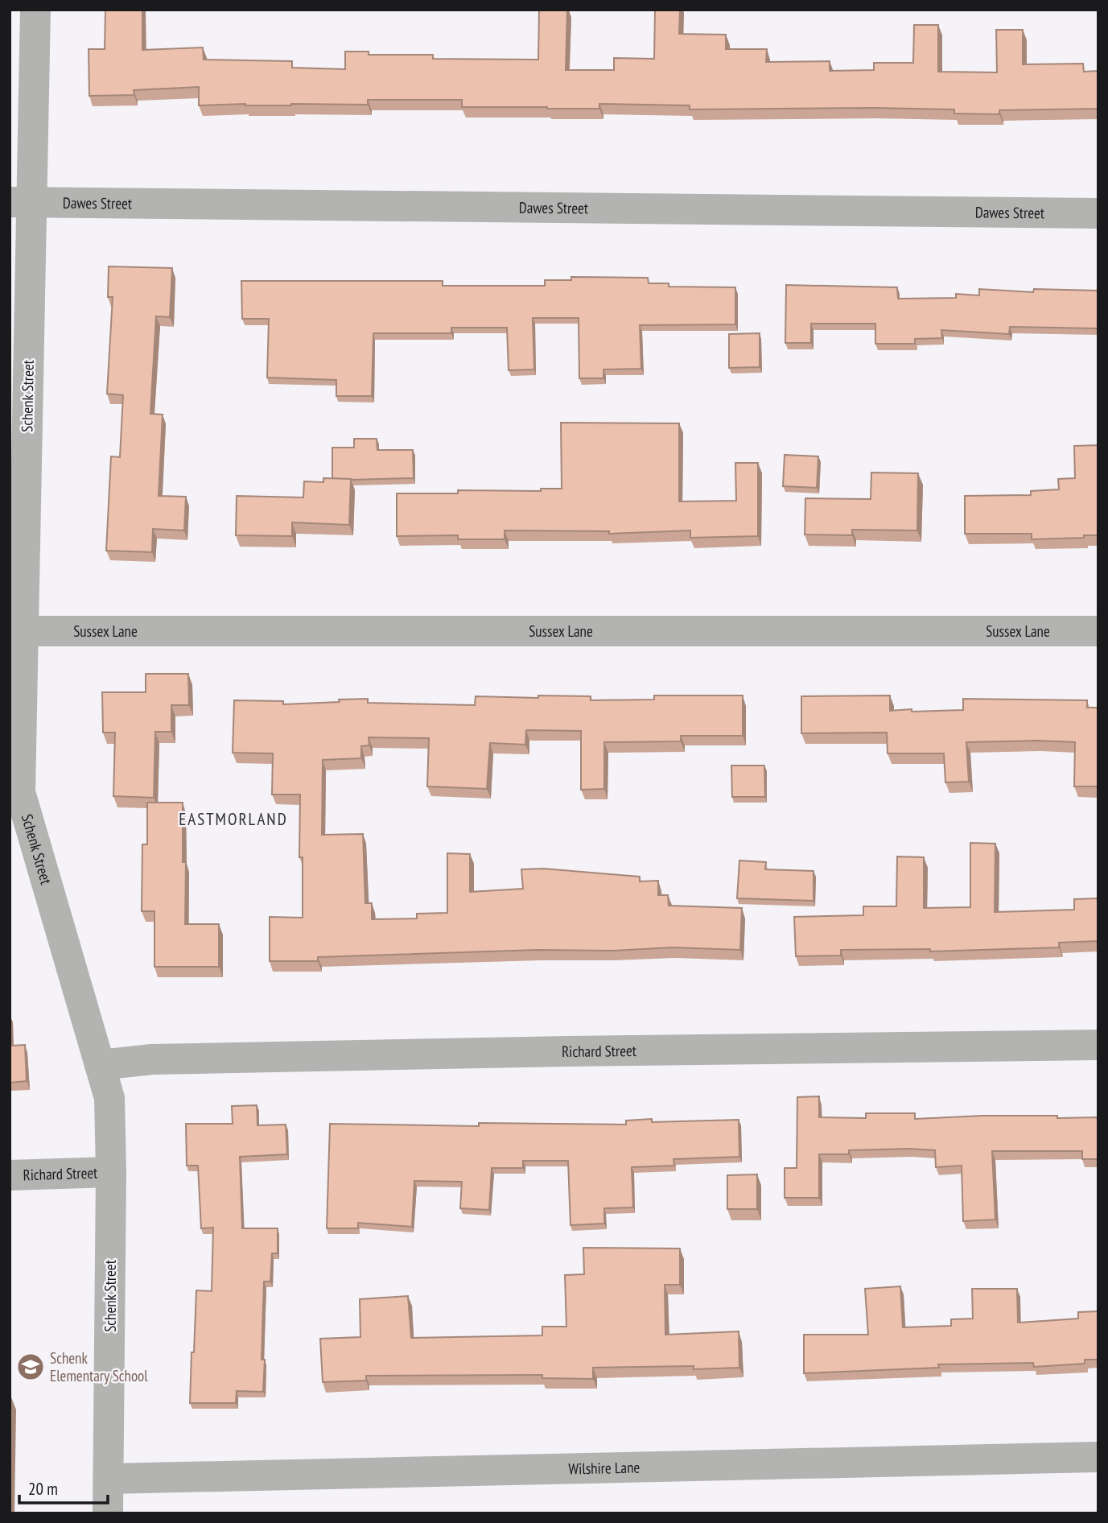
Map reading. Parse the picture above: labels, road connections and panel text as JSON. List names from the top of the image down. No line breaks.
{"streets":{"street":["Dawes Street","Schenk Street","Sussex Lane","Richard Street","Wilshire Lane"]},"crossings":[["Dawes Street","Schenk Street"],["Schenk Street","Sussex Lane"],["Schenk Street","Richard Street"],["Schenk Street","Wilshire Lane"]],"districts":["EASTMORLAND"],"places":{"school or university":["Schenk Elementary School"]},"scale_bar":"20 m"}
